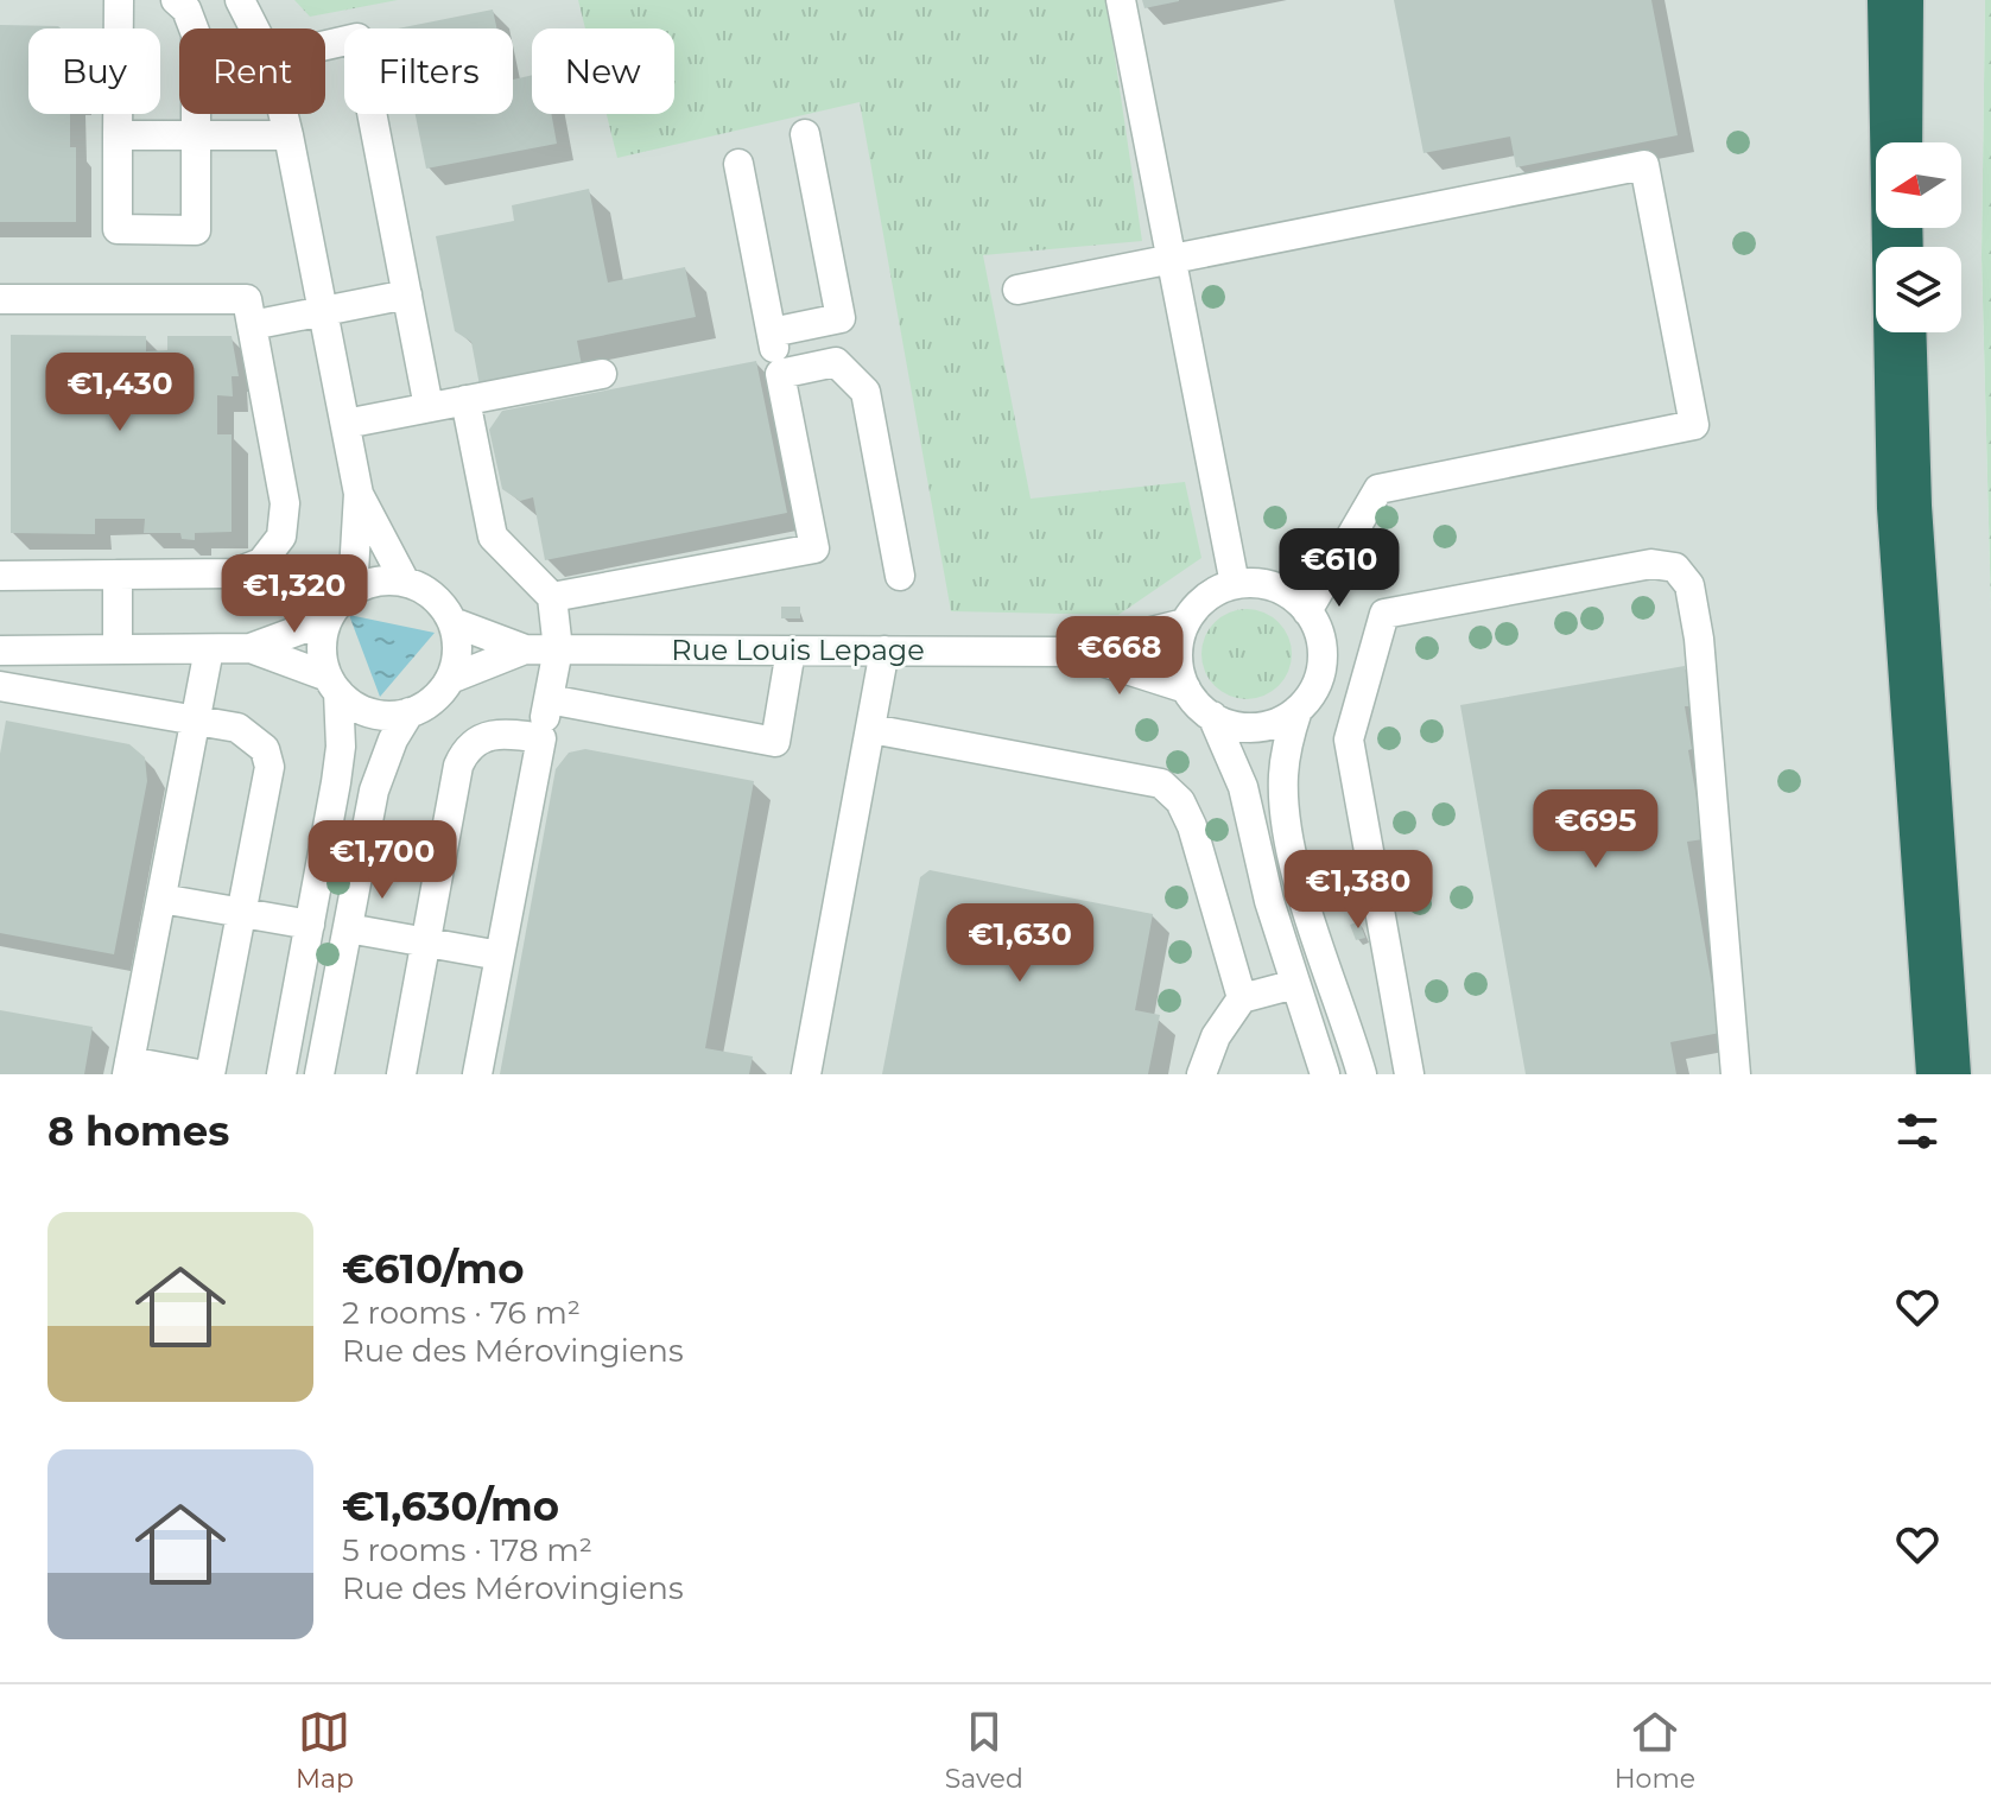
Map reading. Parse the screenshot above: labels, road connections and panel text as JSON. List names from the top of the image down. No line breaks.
{"streets":{"street":["Rue Louis Lepage"]},"north":"left","page":{"chip":["Buy","Rent","Filters","New"],"price":["€1,430","€610","€1,320","€668","€695","€1,700","€1,380","€1,630"],"heading":"8 homes","list":[{"name":"€610/mo","note":"2 rooms · 76 m² · Rue des Mérovingiens"},{"name":"€1,630/mo","note":"5 rooms · 178 m² · Rue des Mérovingiens"}],"tabs":["Map","Saved","Home"]}}
